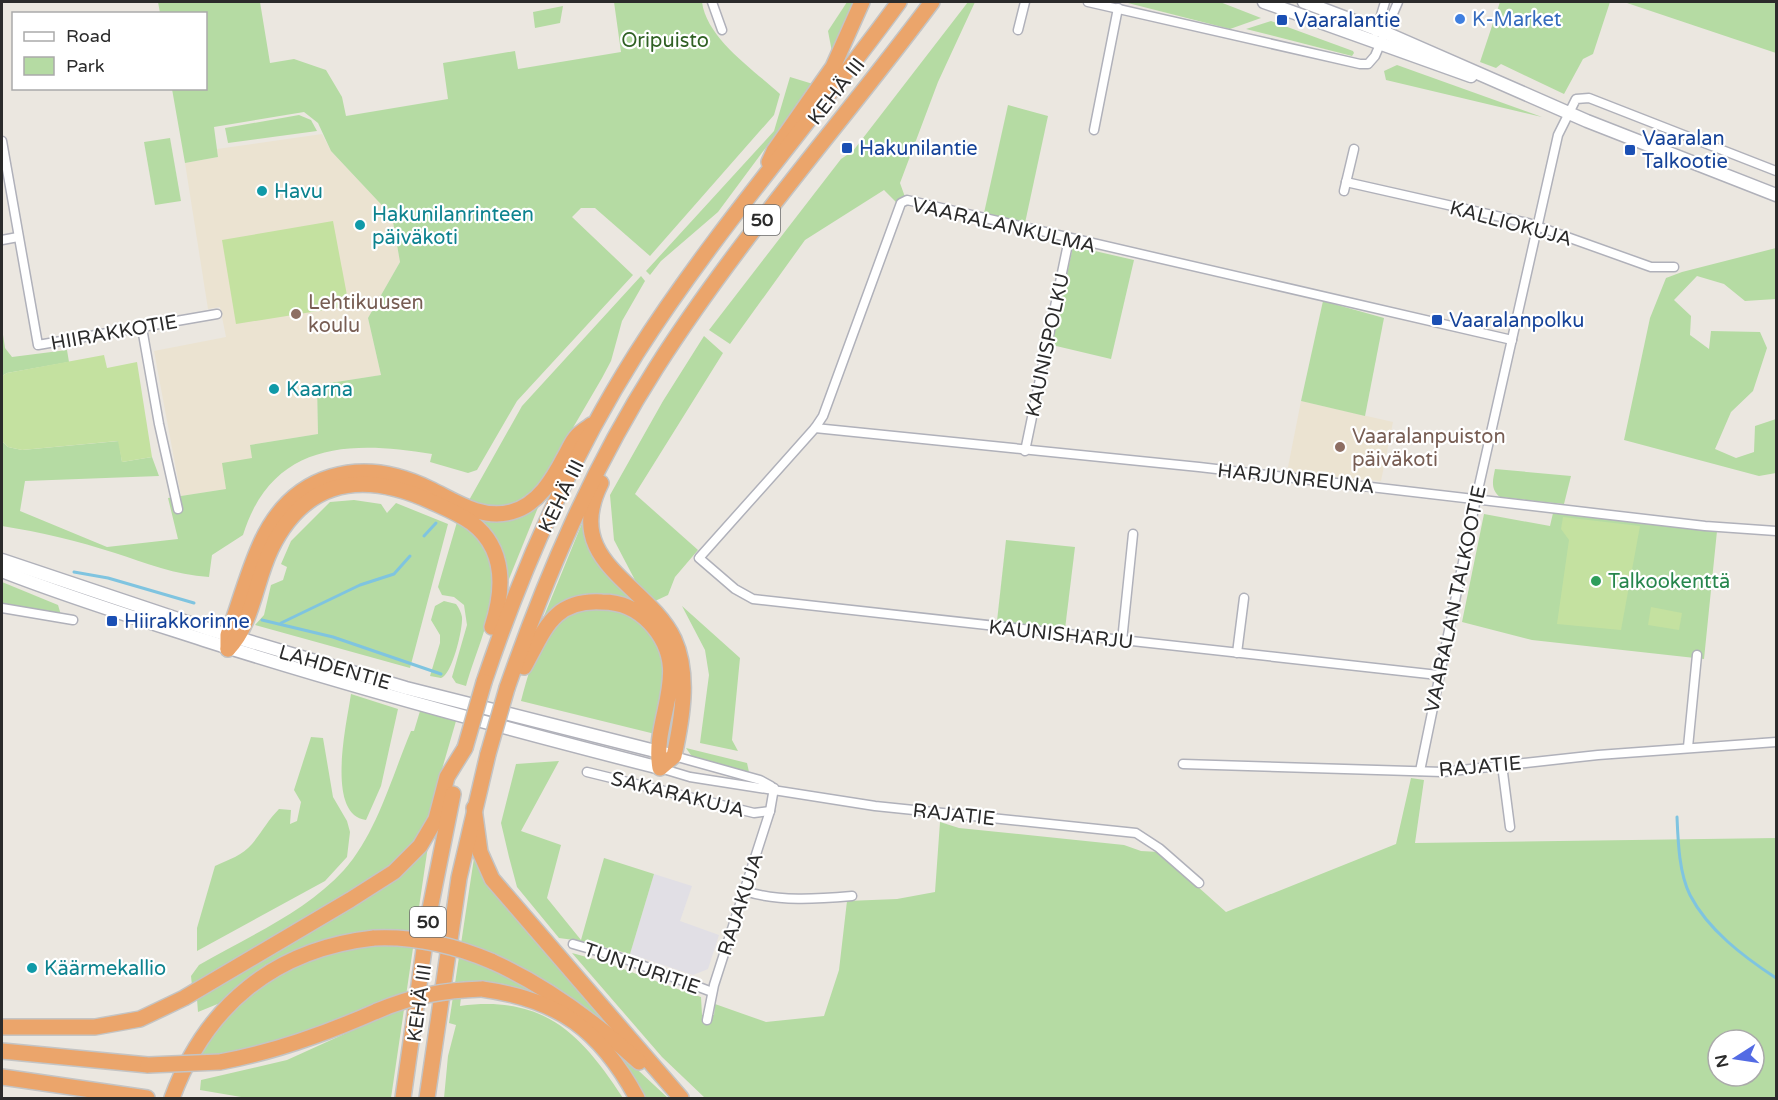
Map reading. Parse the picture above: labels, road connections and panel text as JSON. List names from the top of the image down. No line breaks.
{"streets":{"highway":["KEHÄ III","50"],"main road":["LAHDENTIE"],"street":["KALLIOKUJA","VAARALANKULMA","HIIRAKKOTIE","KAUNISPOLKU","HARJUNREUNA","VAARALAN TALKOOTIE","KAUNISHARJU","RAJATIE","SAKARAKUJA","RAJAKUJA","TUNTURITIE"]},"crossings":[["KALLIOKUJA","VAARALAN TALKOOTIE"],["VAARALANKULMA","KAUNISPOLKU"],["VAARALANKULMA","HARJUNREUNA"],["VAARALANKULMA","VAARALAN TALKOOTIE"],["VAARALANKULMA","KAUNISHARJU"],["KAUNISPOLKU","HARJUNREUNA"],["HARJUNREUNA","VAARALAN TALKOOTIE"],["VAARALAN TALKOOTIE","KAUNISHARJU"],["VAARALAN TALKOOTIE","RAJATIE"],["LAHDENTIE","RAJATIE"],["RAJATIE","RAJAKUJA"],["SAKARAKUJA","RAJAKUJA"],["RAJAKUJA","TUNTURITIE"]],"parks":["Oripuisto"],"places":{"other":["K-Market","Havu","Hakunilanrinteen päiväkoti","Lehtikuusen koulu","Kaarna","Vaaralanpuiston päiväkoti","Talkookenttä","Käärmekallio"],"transit":["Vaaralantie","Hakunilantie","Vaaralan Talkootie","Vaaralanpolku","Hiirakkorinne"]},"legend":["Road","Park"],"north":"left"}
